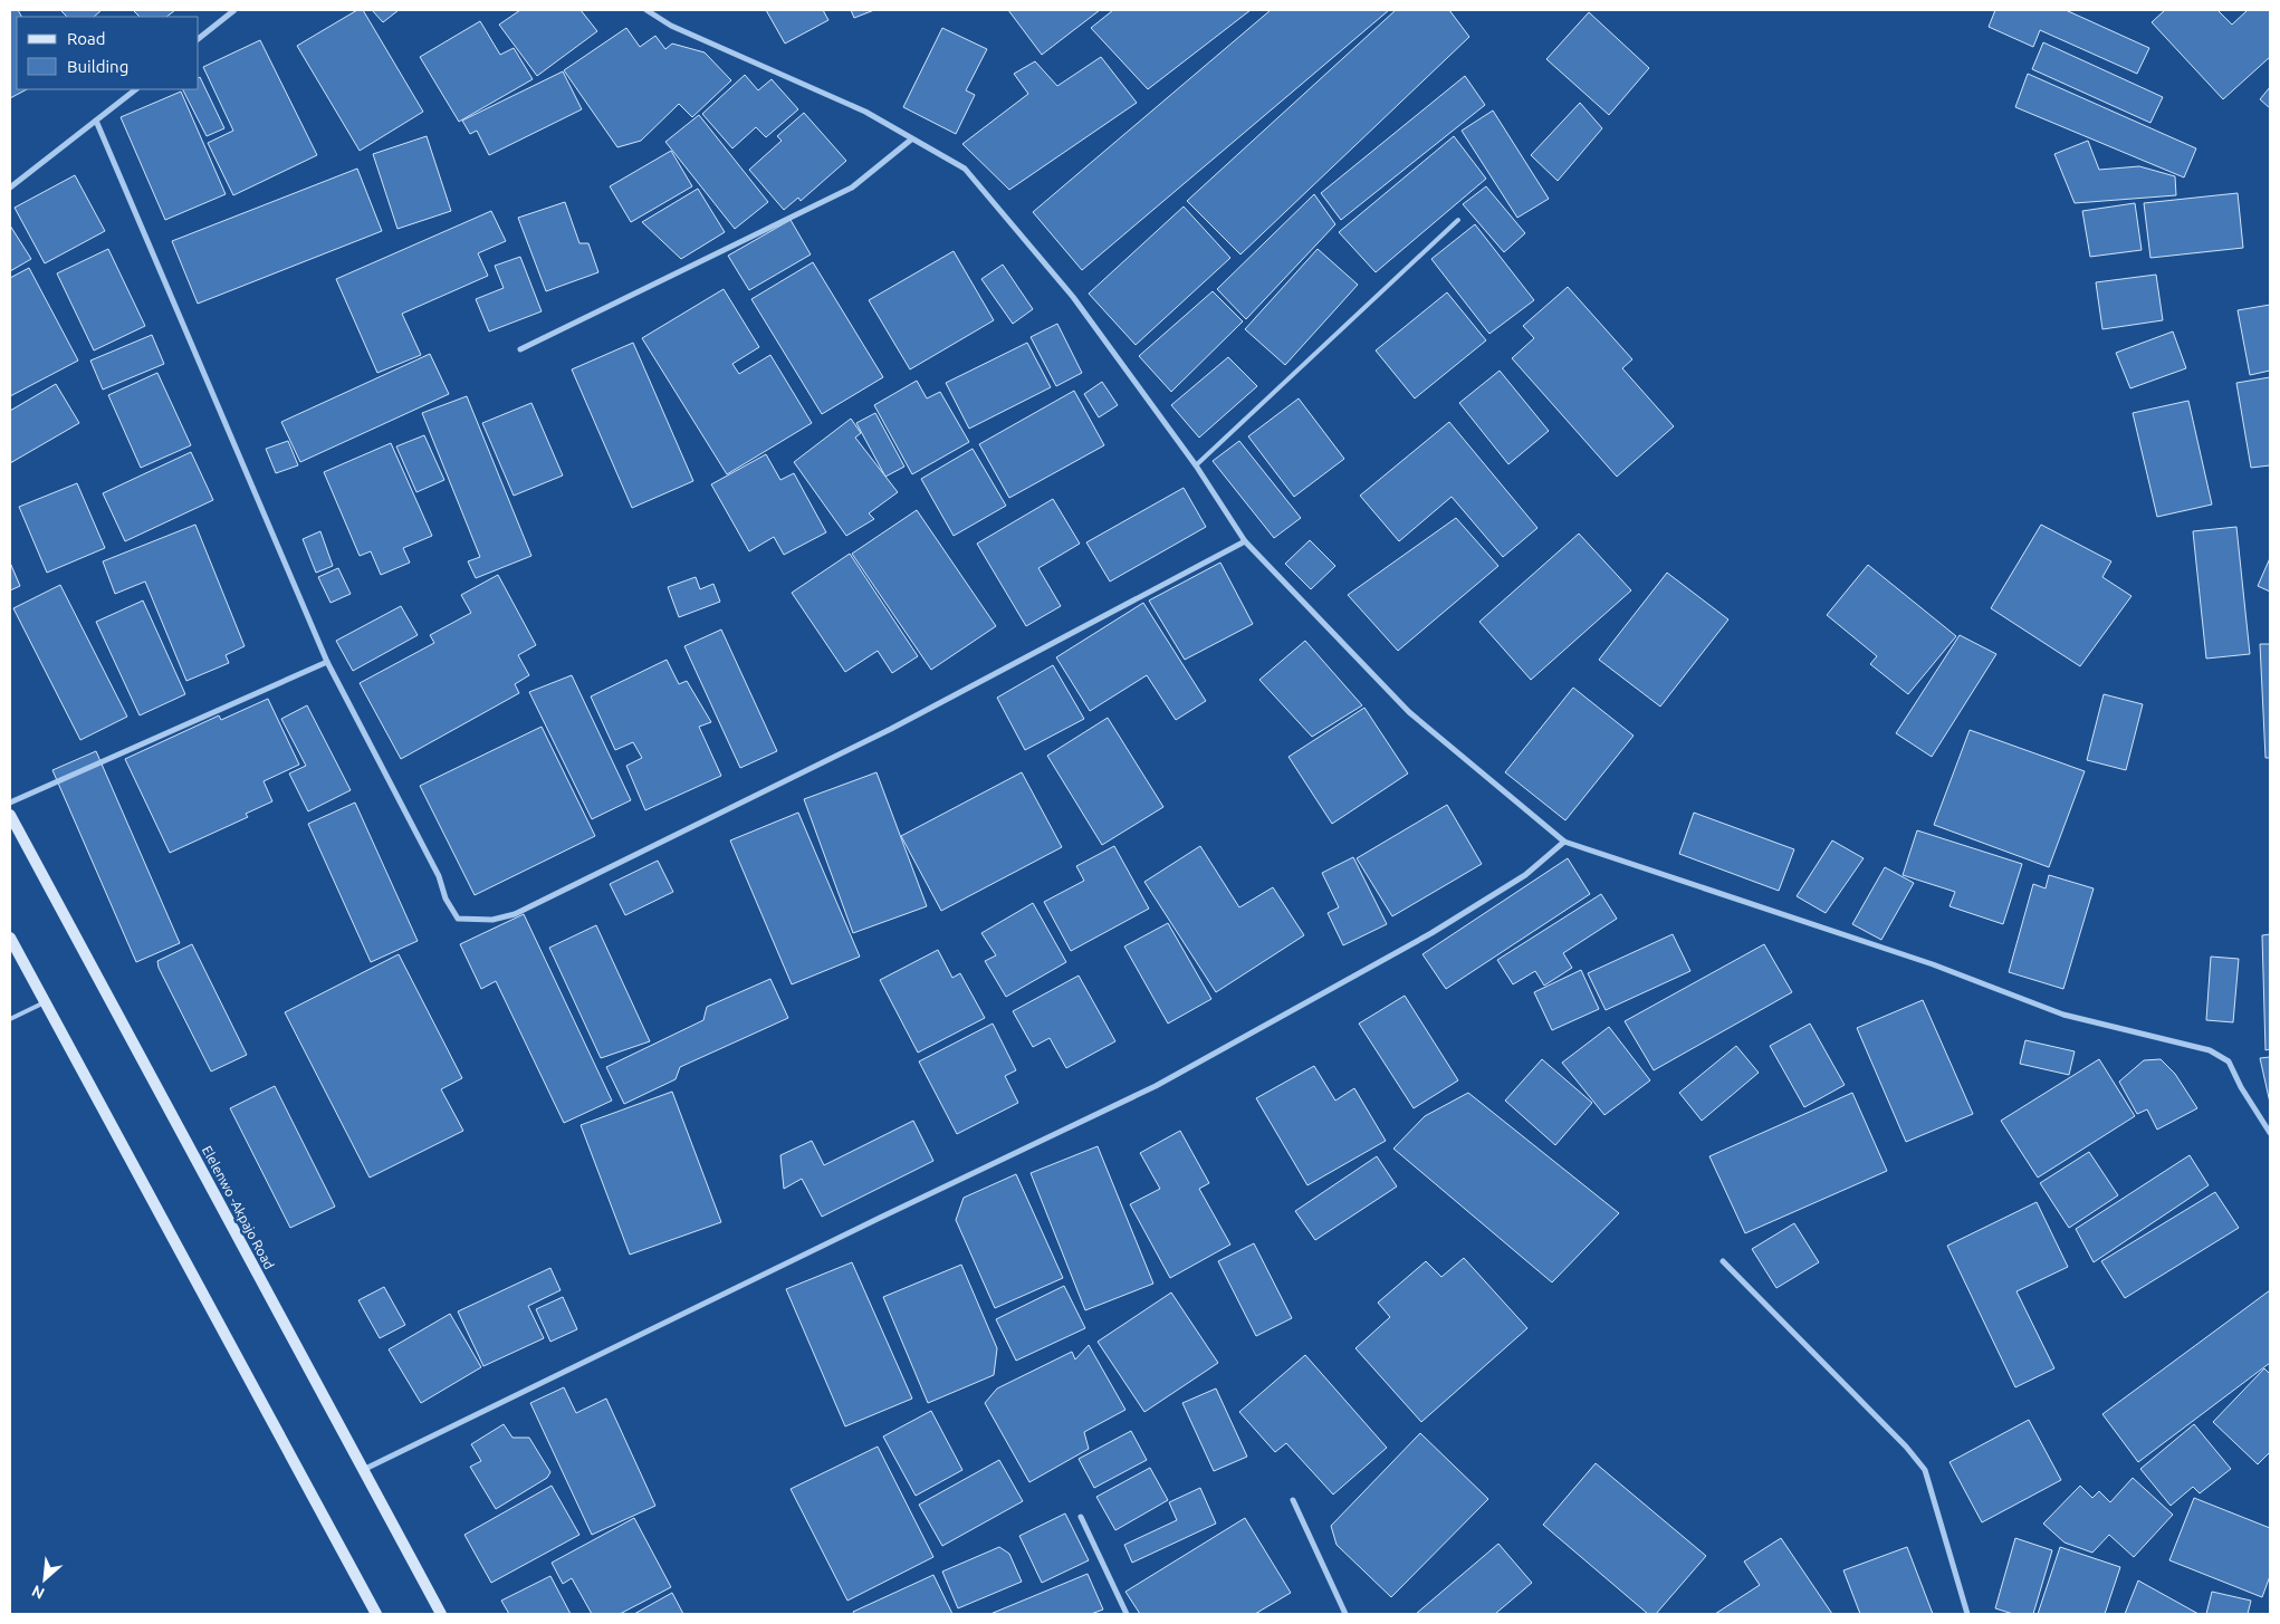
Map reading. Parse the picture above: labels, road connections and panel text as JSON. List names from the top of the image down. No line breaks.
{"streets":{"main road":["Elelenwo -Akpajo Road"]},"legend":["Road","Building"],"north":"bottom left"}
